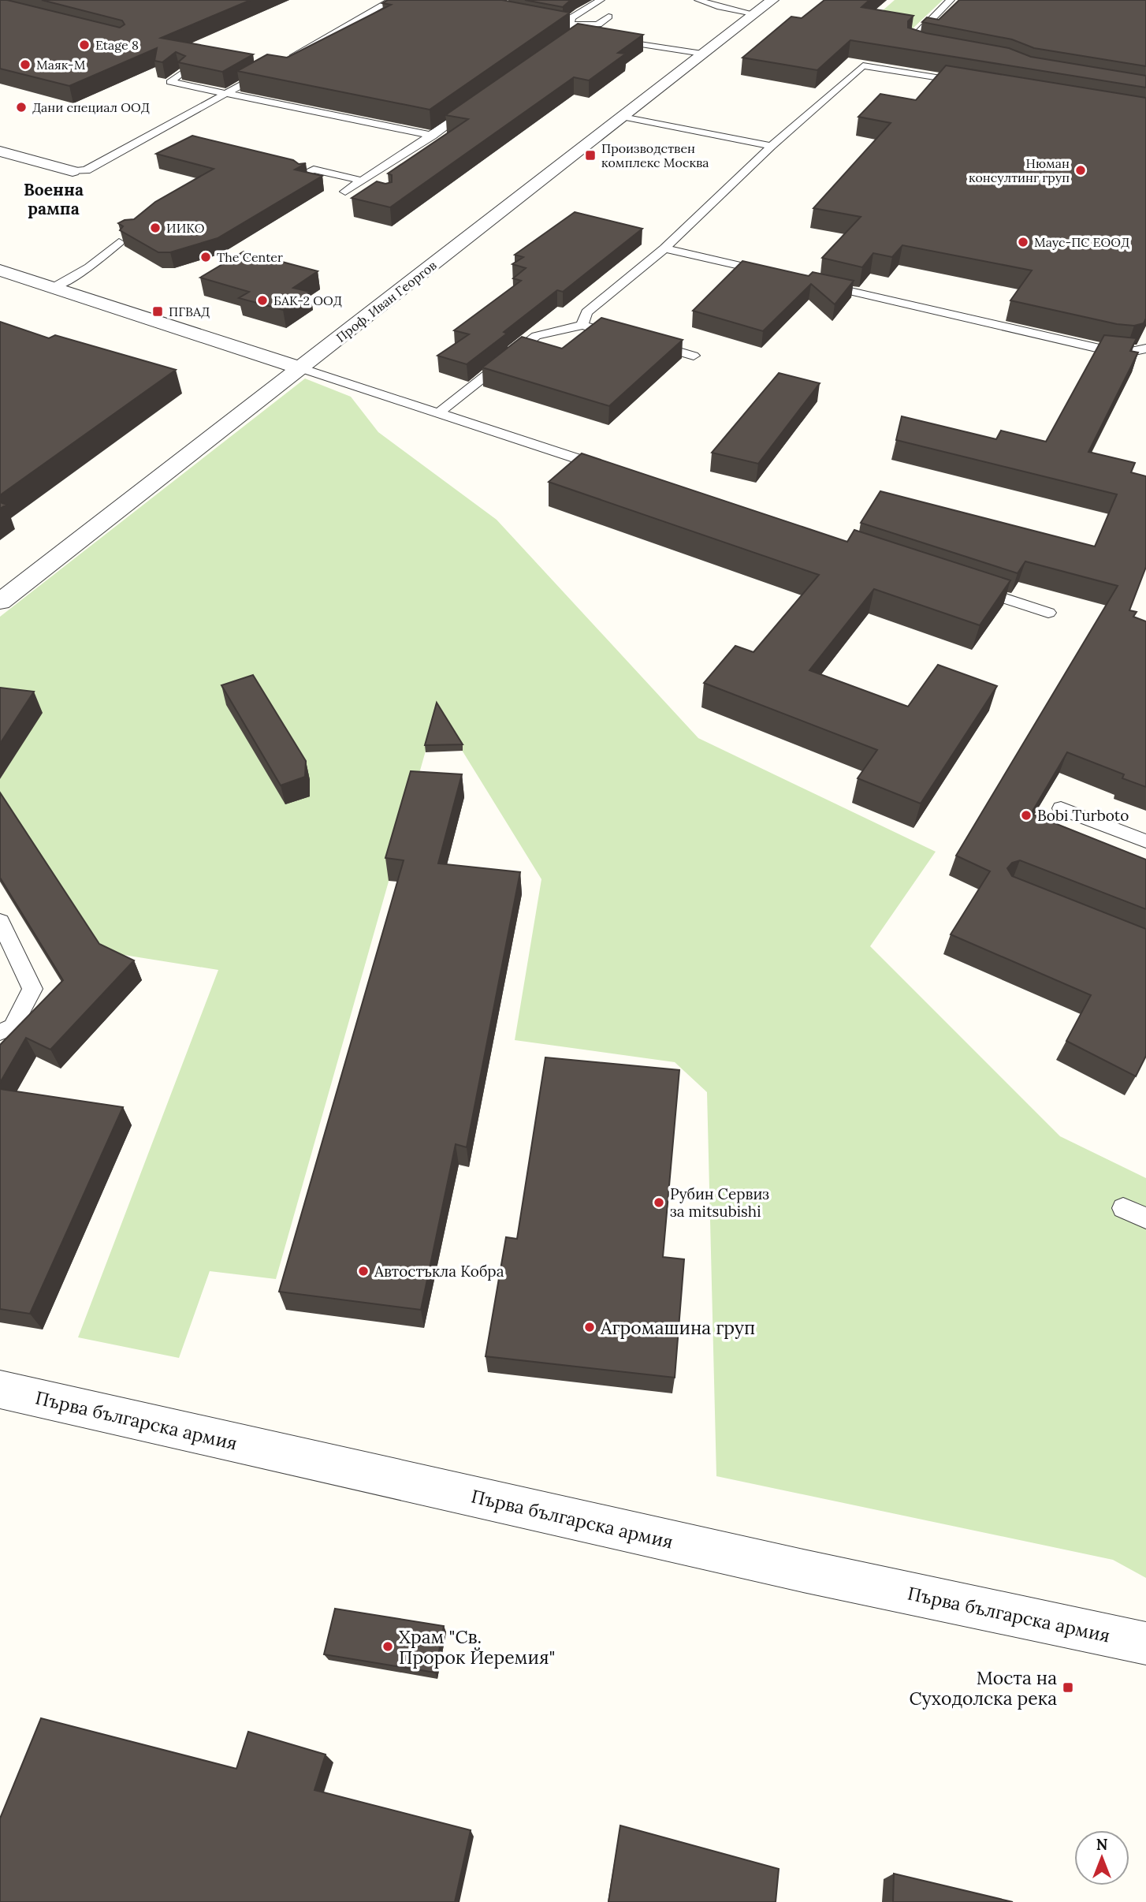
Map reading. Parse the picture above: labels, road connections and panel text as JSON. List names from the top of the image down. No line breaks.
{"streets":{"street":["Проф. Иван Георгов","Първа българска армия"]},"districts":["Военна рампа"],"places":{"other":["Etage 8","Маяк-М","Дани специал ООД","Нюман консултинг груп","ИИКО","Маус-ПС ЕООД","The Center","БАК-2 ООД","Bobi Turboto","Рубин Сервиз за mitsubishi","Автостъкла Кобра","Агромашина груп","Храм \"Св. Пророк Йеремия\""],"transit":["Производствен комплекс Москва","ПГВАД","Моста на Суходолска река"]},"north":"top"}
